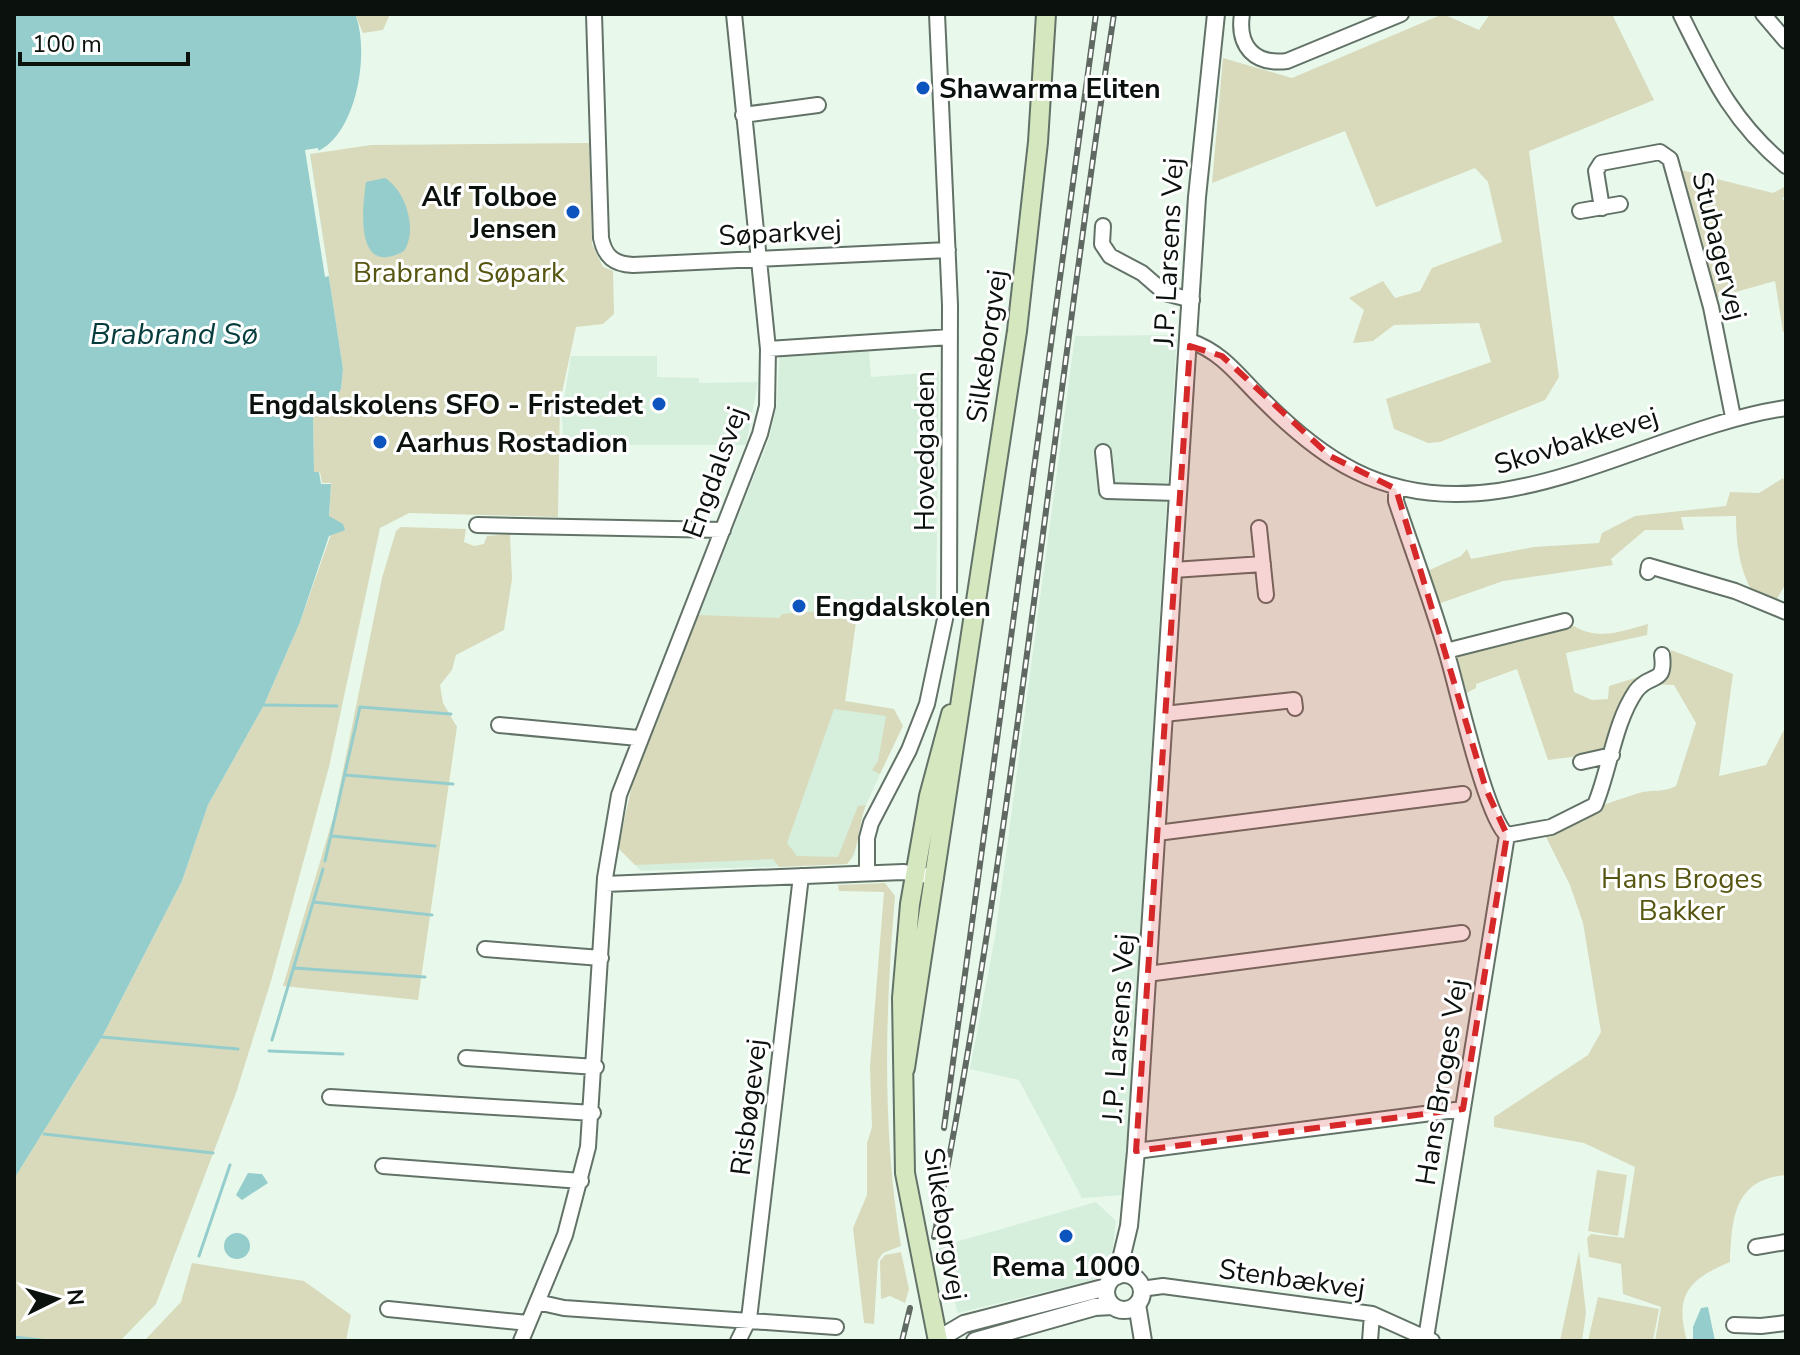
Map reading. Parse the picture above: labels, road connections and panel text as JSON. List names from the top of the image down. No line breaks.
{"streets":{"main road":["Silkeborgvej"],"street":["Søparkvej","Stubagervej","J.P. Larsens Vej","Skovbakkevej","Hovedgaden","Engdalsvej","Hans Broges Vej","Risbøgevej","Stenbækvej"]},"crossings":[["Søparkvej","Hovedgaden"],["Søparkvej","Engdalsvej"],["Stubagervej","Skovbakkevej"],["J.P. Larsens Vej","Skovbakkevej"],["J.P. Larsens Vej","Stenbækvej"],["Silkeborgvej","Stenbækvej"],["Hans Broges Vej","Stenbækvej"]],"water":["Brabrand Sø"],"parks":["Brabrand Søpark","Hans Broges Bakker"],"places":["Shawarma Eliten","Alf Tolboe Jensen","Engdalskolens SFO - Fristedet","Aarhus Rostadion","Engdalskolen","Rema 1000"],"scale_bar":"100 m","north":"right"}
